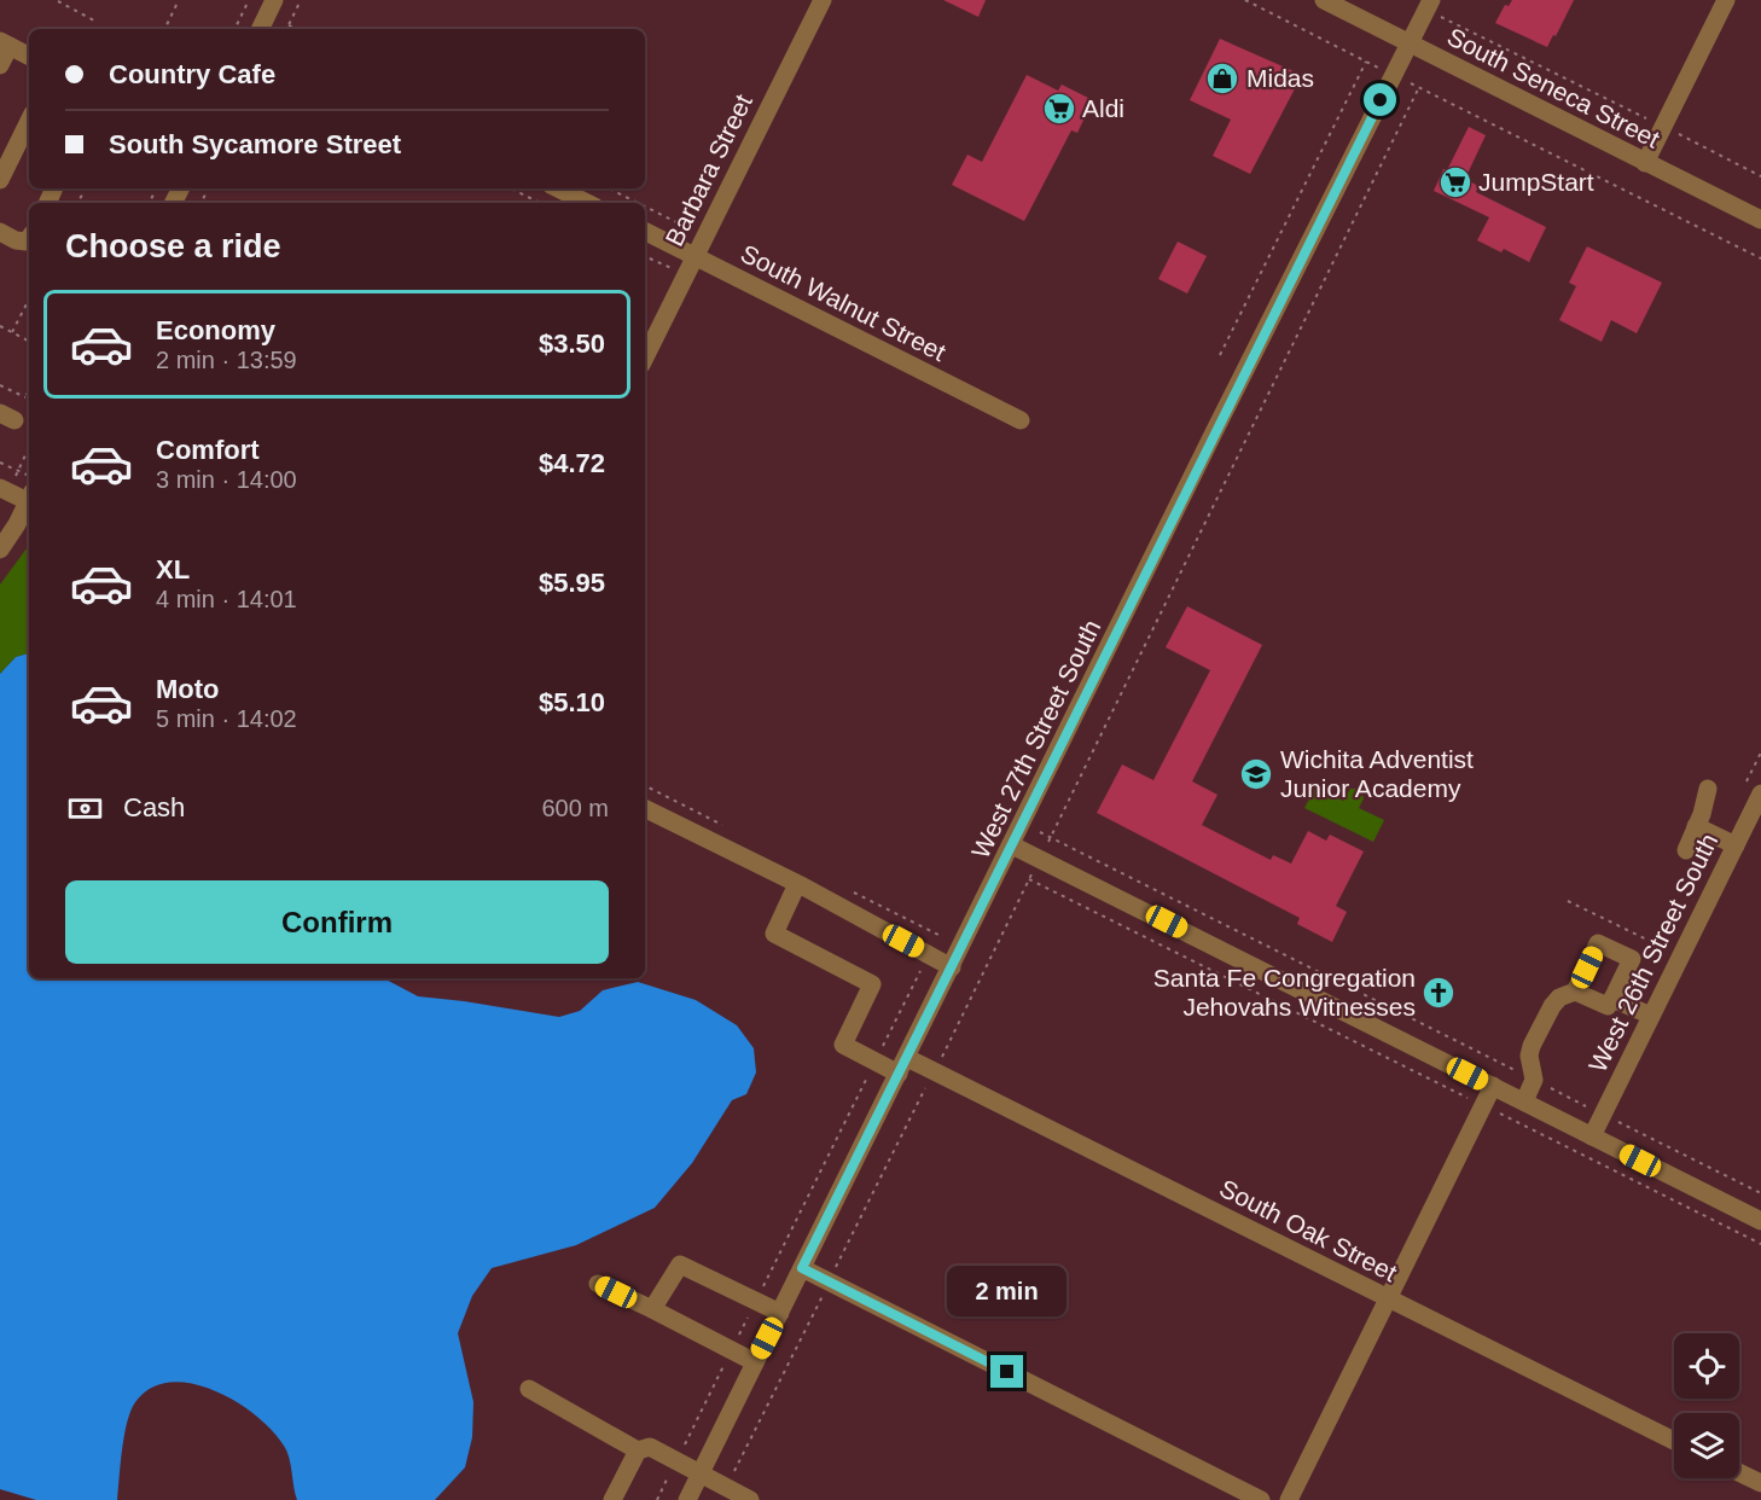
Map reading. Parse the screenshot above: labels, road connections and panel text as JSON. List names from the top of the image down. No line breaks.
{"streets":{"street":["South Seneca Street","Barbara Street","South Walnut Street","West 27th Street South","West 26th Street South","South Oak Street"]},"crossings":[["South Seneca Street","West 27th Street South"],["Barbara Street","South Walnut Street"],["West 27th Street South","South Oak Street"]],"places":{"shop":["Midas"],"supermarket":["Aldi","JumpStart"],"school or university":["Wichita Adventist Junior Academy"],"church":["Santa Fe Congregation Jehovahs Witnesses"]},"page":{"banner":["Country Cafe","South Sycamore Street"],"heading":"Choose a ride","list":[{"name":"Economy","note":"2 min · 13:59","value":"$3.50"},{"name":"Comfort","note":"3 min · 14:00","value":"$4.72"},{"name":"XL","note":"4 min · 14:01","value":"$5.95"},{"name":"Moto","note":"5 min · 14:02","value":"$5.10"}],"pay":["Cash","600 m"],"buttons":"Confirm","bubble":"2 min"}}
